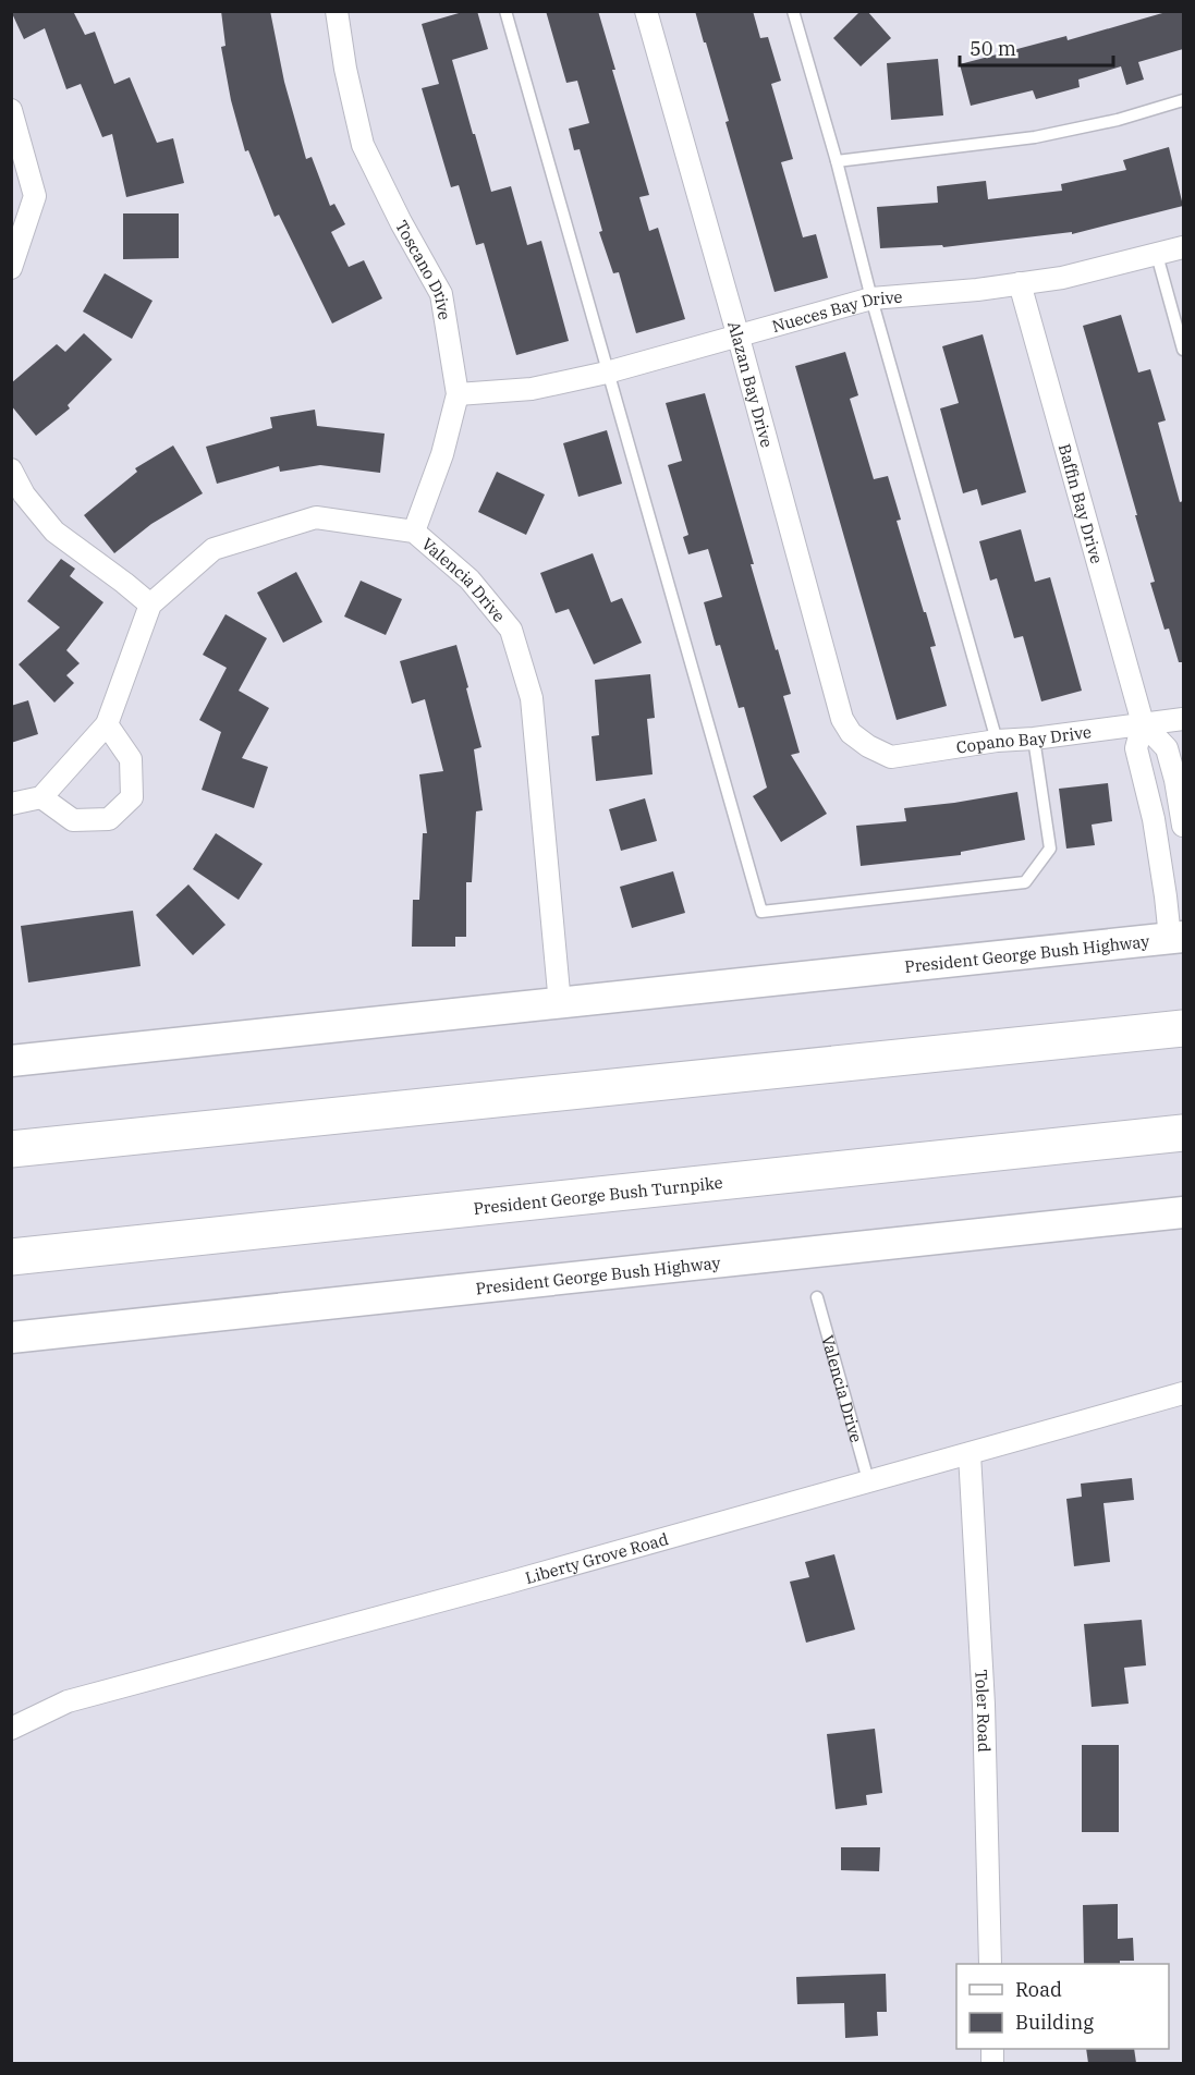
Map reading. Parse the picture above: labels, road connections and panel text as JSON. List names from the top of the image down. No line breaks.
{"streets":{"highway":["President George Bush Turnpike"],"main road":["President George Bush Highway"],"street":["Toscano Drive","Nueces Bay Drive","Alazan Bay Drive","Baffin Bay Drive","Valencia Drive","Copano Bay Drive","Liberty Grove Road","Toler Road"]},"crossings":[["Toscano Drive","Nueces Bay Drive"],["Toscano Drive","Valencia Drive"],["Nueces Bay Drive","Alazan Bay Drive"],["Nueces Bay Drive","Baffin Bay Drive"],["Alazan Bay Drive","Copano Bay Drive"],["Baffin Bay Drive","Copano Bay Drive"],["Baffin Bay Drive","President George Bush Highway"],["Valencia Drive","President George Bush Highway"],["Valencia Drive","Liberty Grove Road"],["Liberty Grove Road","Toler Road"]],"legend":["Road","Building"],"scale_bar":"50 m"}
